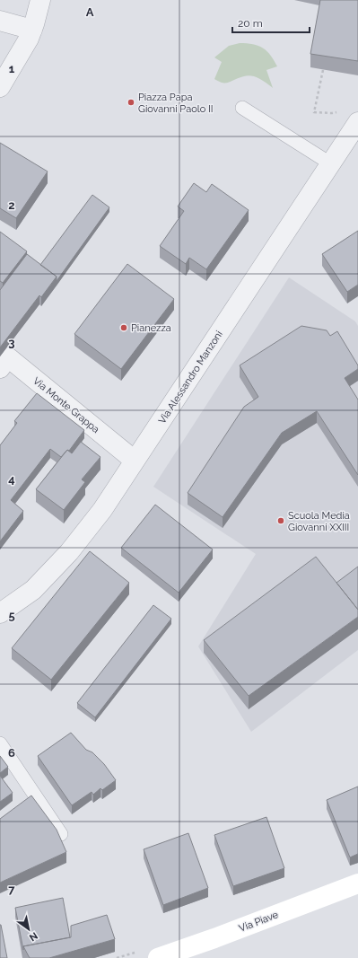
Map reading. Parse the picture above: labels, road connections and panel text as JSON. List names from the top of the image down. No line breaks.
{"streets":{"main road":["Via Piave"],"street":["Via Alessandro Manzoni","Via Monte Grappa"]},"crossings":[["Via Alessandro Manzoni","Via Monte Grappa"]],"places":["Piazza Papa Giovanni Paolo II","Pianezza","Scuola Media Giovanni XXIII"],"scale_bar":"20 m","north":"bottom right","grid":{"columns":["A"],"rows":["1","2","3","4","5","6","7"]}}
